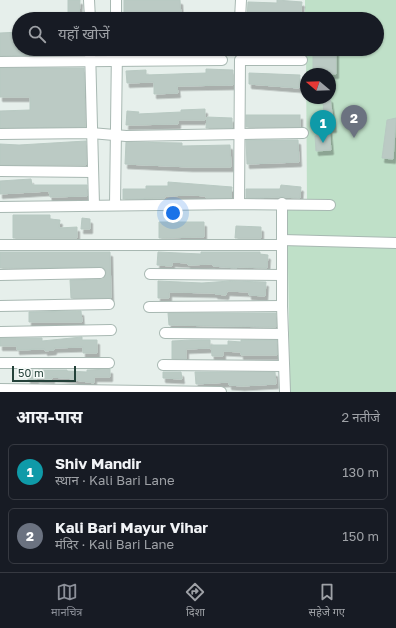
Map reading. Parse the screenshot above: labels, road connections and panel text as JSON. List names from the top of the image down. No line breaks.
{"scale_bar":"50 m","north":"left","page":{"search":"यहाँ खोजें","pins":["2","1"],"scale":"50 m","heading":["आस-पास","2 नतीजे"],"list":[{"mark":"1","name":"Shiv Mandir","note":"स्थान · Kali Bari Lane","value":"130 m"},{"mark":"2","name":"Kali Bari Mayur Vihar","note":"मंदिर · Kali Bari Lane","value":"150 m"}],"nav":["मानचित्र","दिशा","सहेजे गए"]}}
